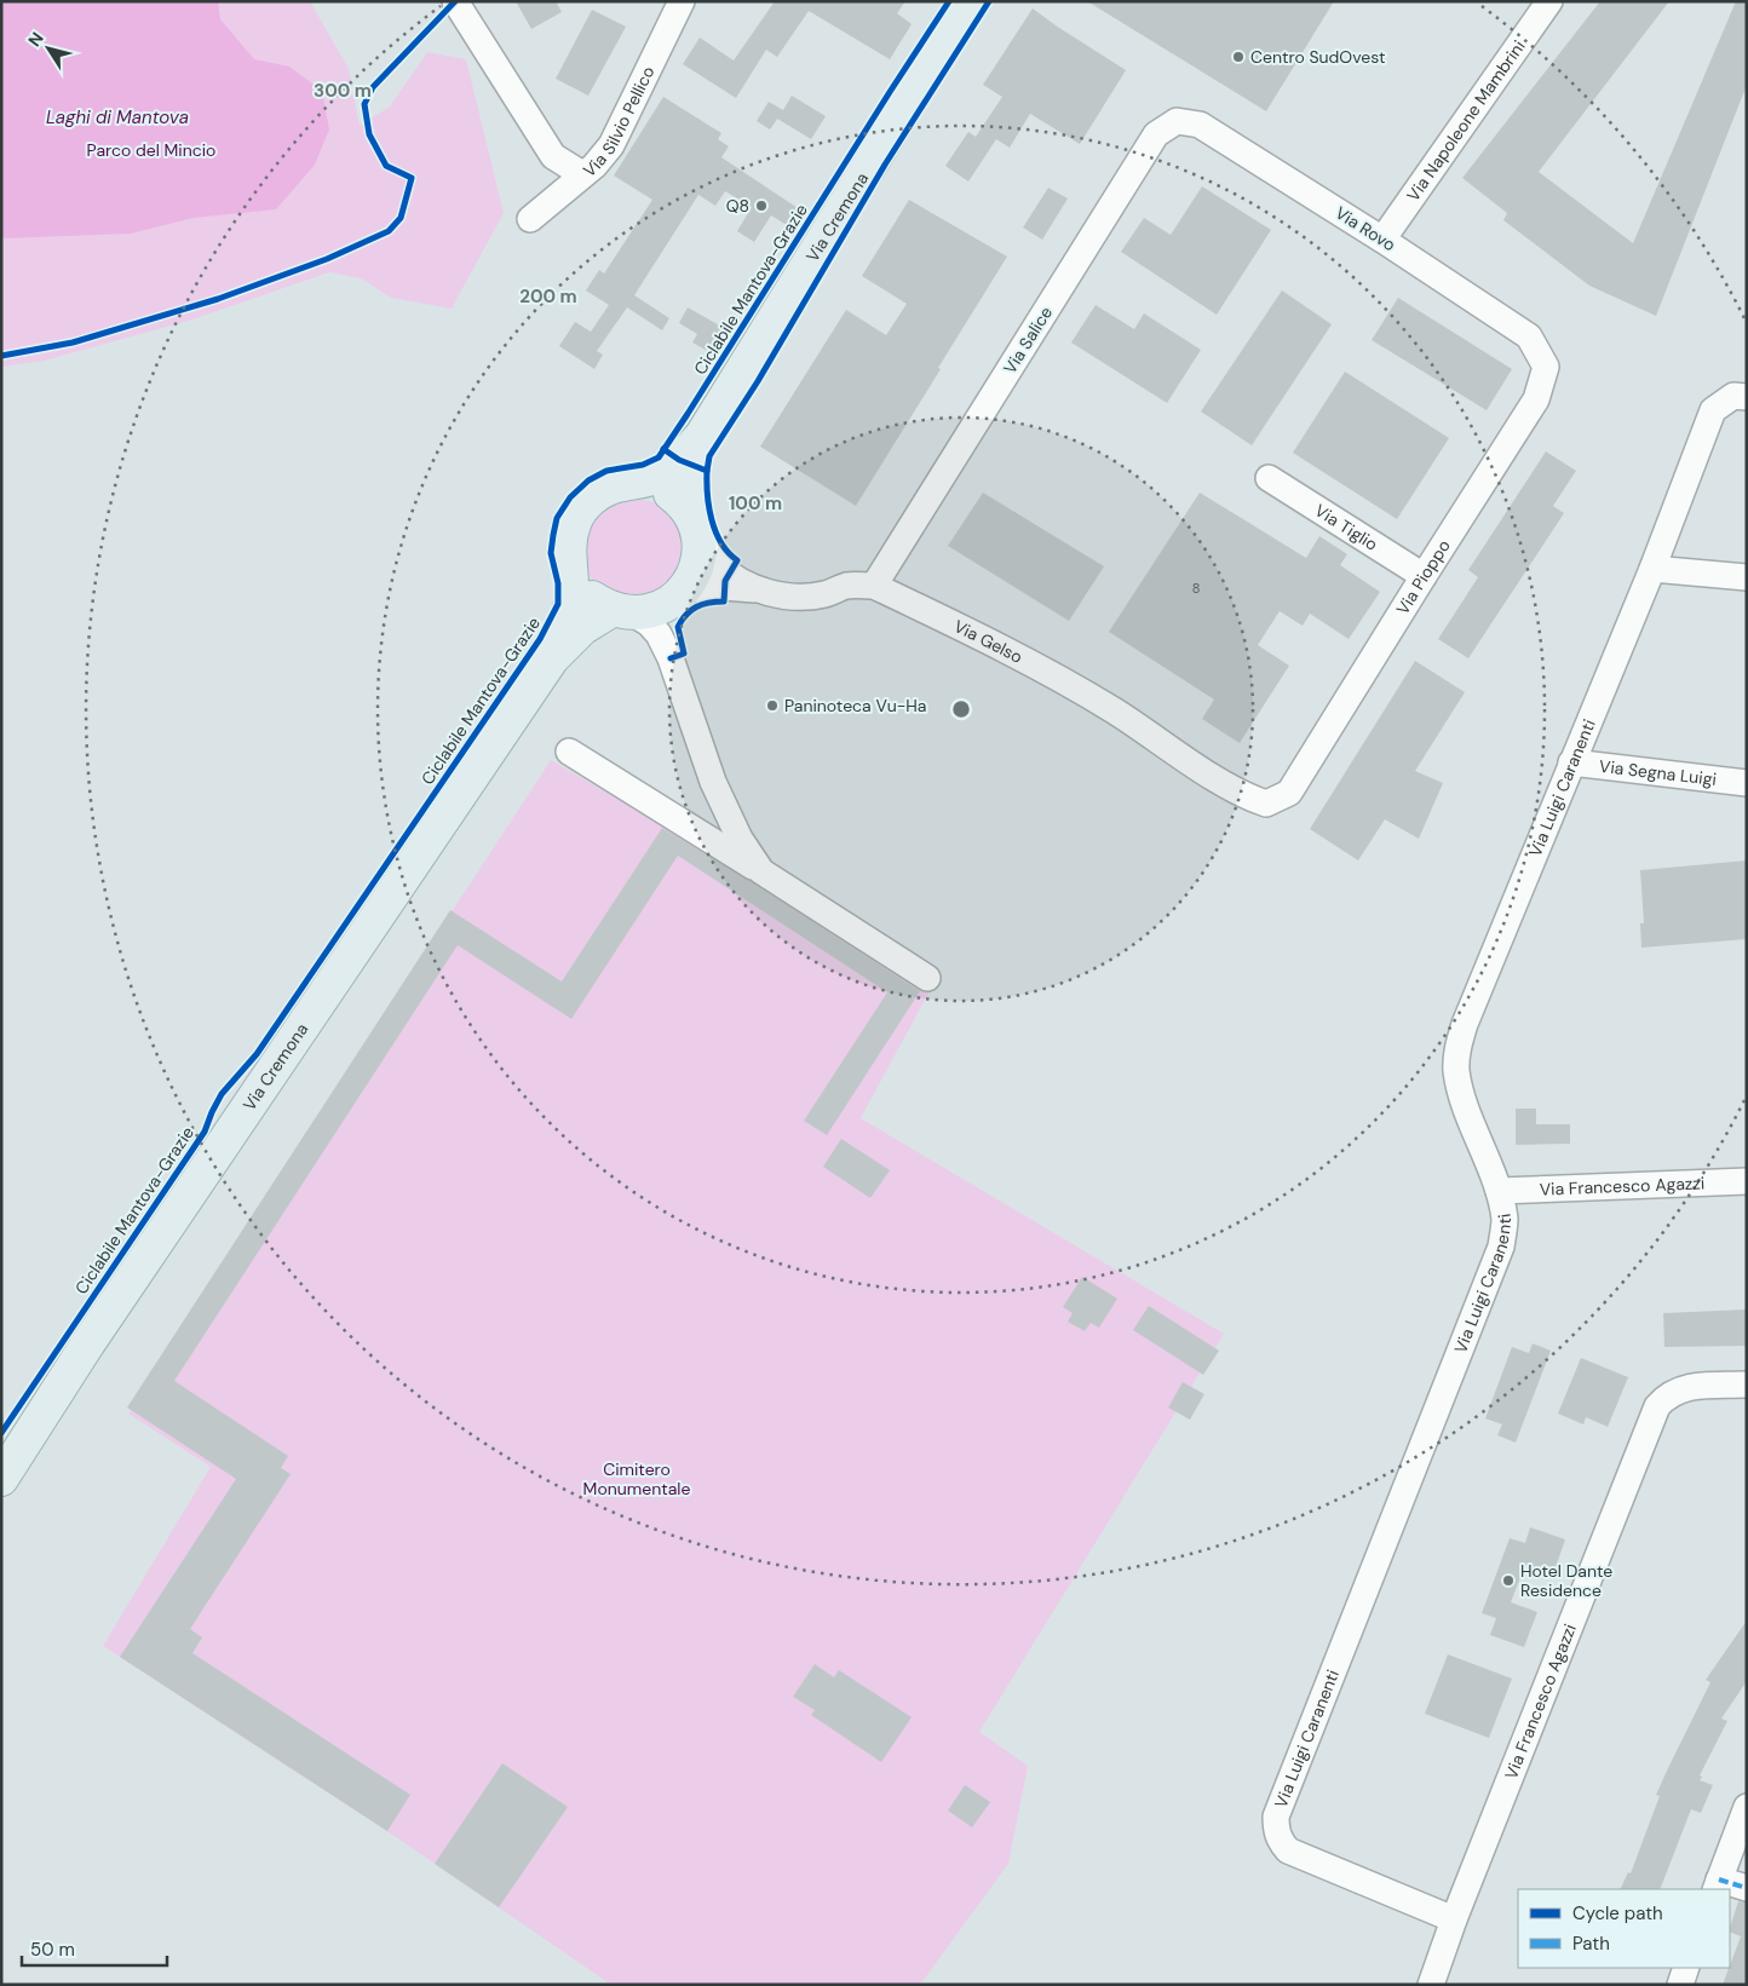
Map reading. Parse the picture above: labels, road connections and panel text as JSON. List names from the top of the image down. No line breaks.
{"streets":{"main road":["Via Cremona"],"street":["Via Silvio Pellico","Via Napoleone Mambrini","Via Rovo","Via Salice","Via Tiglio","Via Pioppo","Via Gelso","Via Segna Luigi","Via Luigi Caranenti","Via Francesco Agazzi"],"cycle path":["Ciclabile Mantova-Grazie"]},"crossings":[["Via Napoleone Mambrini","Via Rovo"],["Via Cremona","Via Gelso"],["Via Rovo","Via Salice"],["Via Rovo","Via Pioppo"],["Via Salice","Via Gelso"],["Via Tiglio","Via Pioppo"],["Via Pioppo","Via Gelso"],["Via Segna Luigi","Via Luigi Caranenti"],["Via Luigi Caranenti","Via Francesco Agazzi"]],"water":["Laghi di Mantova"],"parks":["Parco del Mincio","Cimitero Monumentale"],"places":["Centro SudOvest","Q8","Paninoteca Vu-Ha","Hotel Dante Residence"],"house_numbers":["8"],"legend":["Cycle path","Path"],"scale_bar":"50 m","north":"top left","rings":["300 m","200 m","100 m"]}
